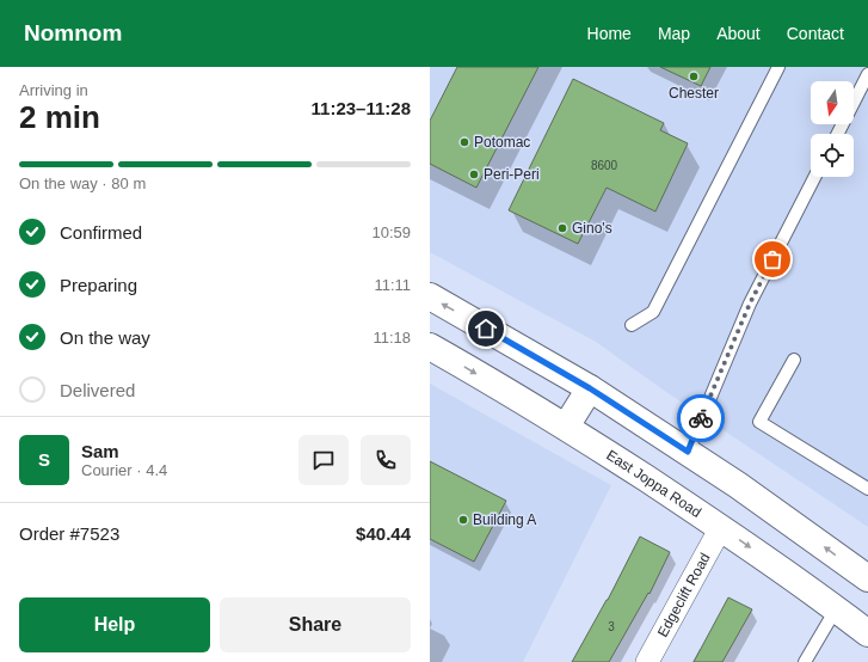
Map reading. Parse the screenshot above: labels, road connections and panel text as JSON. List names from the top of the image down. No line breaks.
{"streets":{"main road":["East Joppa Road"],"street":["Edgeclift Road"]},"crossings":[["East Joppa Road","Edgeclift Road"]],"places":["Chester","Potomac","Peri-Peri","Gino's","Building A"],"house_numbers":["8600","3"],"north":"bottom","page":{"header":"Nomnom","nav":["Home","Map","About","Contact"],"heading":["2 min","Arriving in","11:23–11:28"],"panel":["Sam","Courier · 4.4","Order #7523","$40.44"],"bar":"On the way · 80 m","list":[["Confirmed","10:59"],["Preparing","11:11"],["On the way","11:18"],"Delivered"],"round":"S","buttons":["Help","Share"]}}
